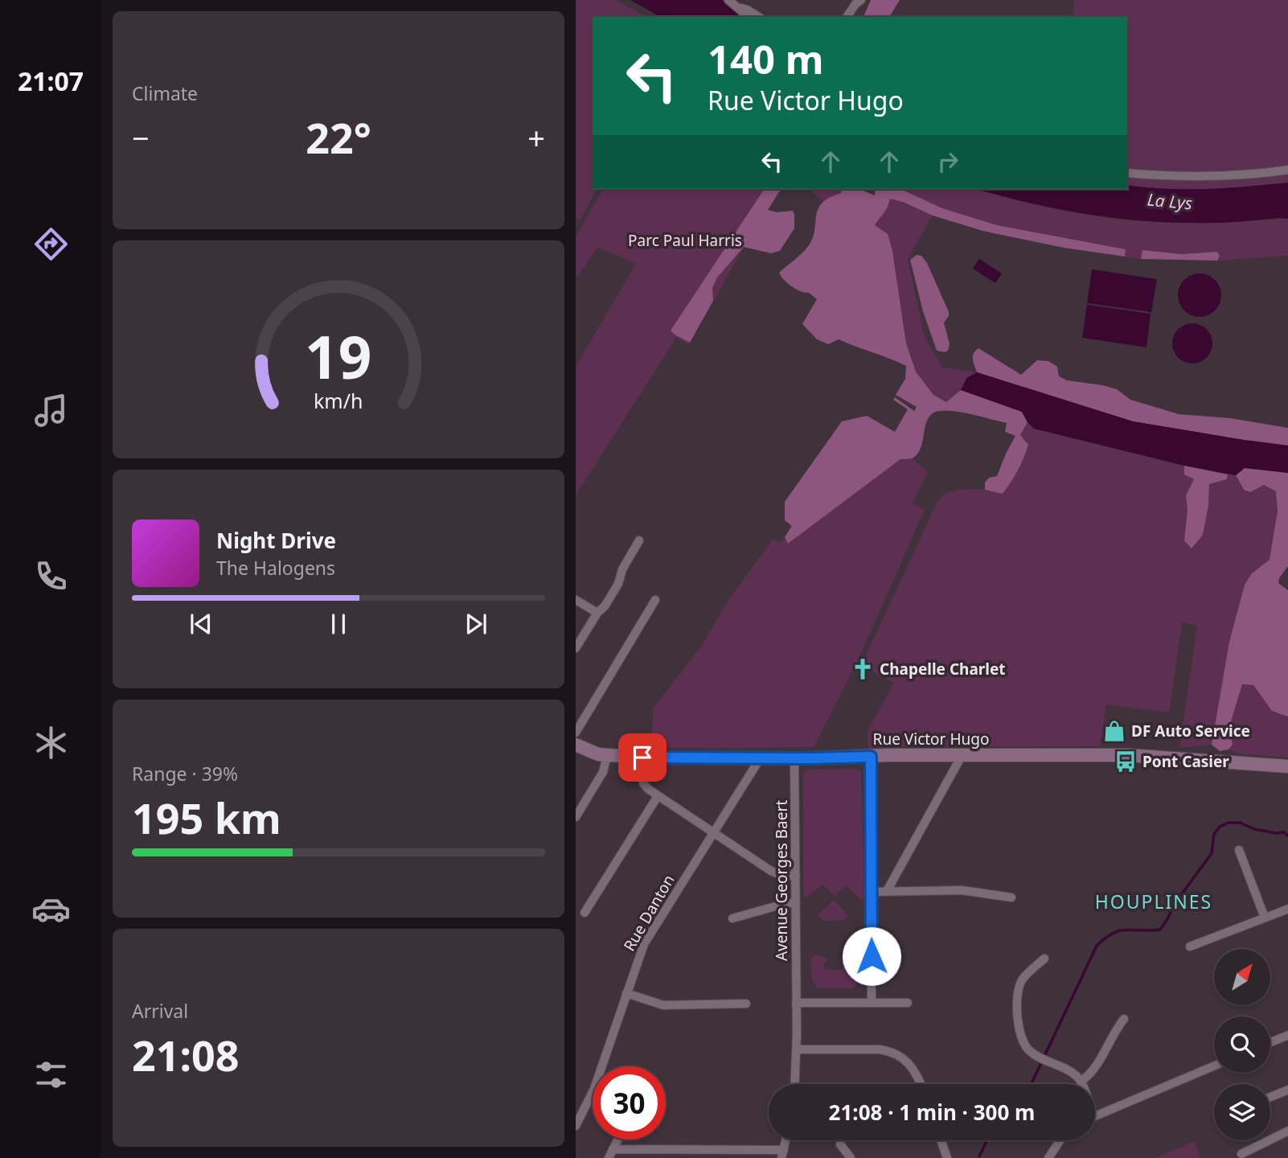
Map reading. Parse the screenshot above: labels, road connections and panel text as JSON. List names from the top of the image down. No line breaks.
{"streets":{"main road":["Rue Victor Hugo"],"street":["Avenue Georges Baert","Rue Danton"]},"crossings":[["Rue Victor Hugo","Avenue Georges Baert"],["Rue Victor Hugo","Rue Danton"]],"districts":["HOUPLINES"],"water":["La Lys"],"parks":["Parc Paul Harris"],"places":{"church":["Chapelle Charlet"],"shop":["DF Auto Service"],"bus stop":["Pont Casier"]},"north":"top right","page":{"tabs":"21:07","tile":["Climate",["Range · 39%","195 km"],["Arrival","21:08"]],"turn":["140 m","Rue Victor Hugo"],"heat":["−","22°","+"],"song":["Night Drive","The Halogens"],"limit":"30","trip":"21:08 · 1 min · 300 m","gauge":["19","km/h"]}}
